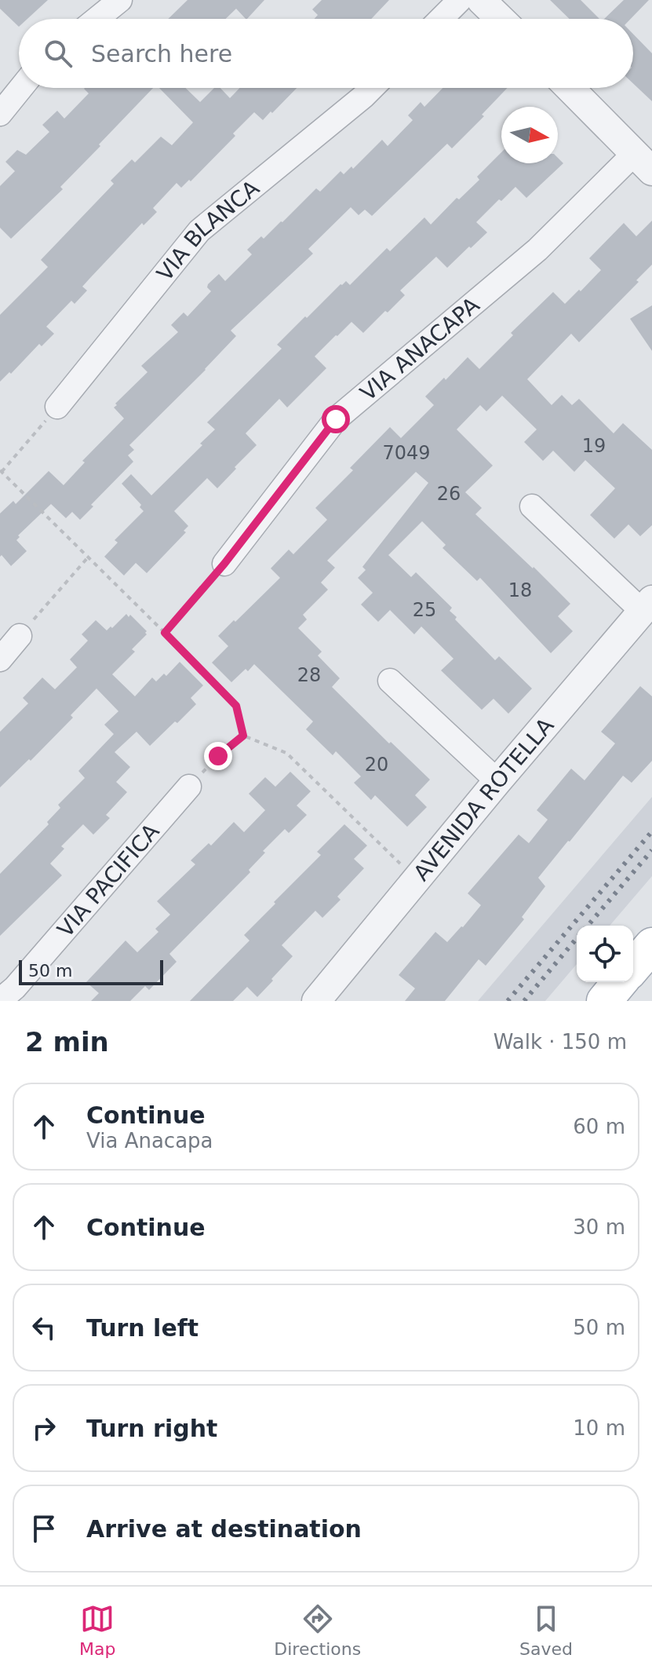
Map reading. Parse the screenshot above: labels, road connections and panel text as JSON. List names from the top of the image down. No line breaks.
{"streets":{"street":["VIA BLANCA","VIA ANACAPA","AVENIDA ROTELLA","VIA PACIFICA"]},"house_numbers":["19","7049","26","18","25","28","20"],"scale_bar":"50 m","north":"right","page":{"search":"Search here","scale":"50 m","heading":["2 min","Walk · 150 m"],"list":[["Continue","Via Anacapa","60 m"],["Continue","30 m"],["Turn left","50 m"],["Turn right","10 m"],"Arrive at destination"],"nav":["Map","Directions","Saved"]}}
